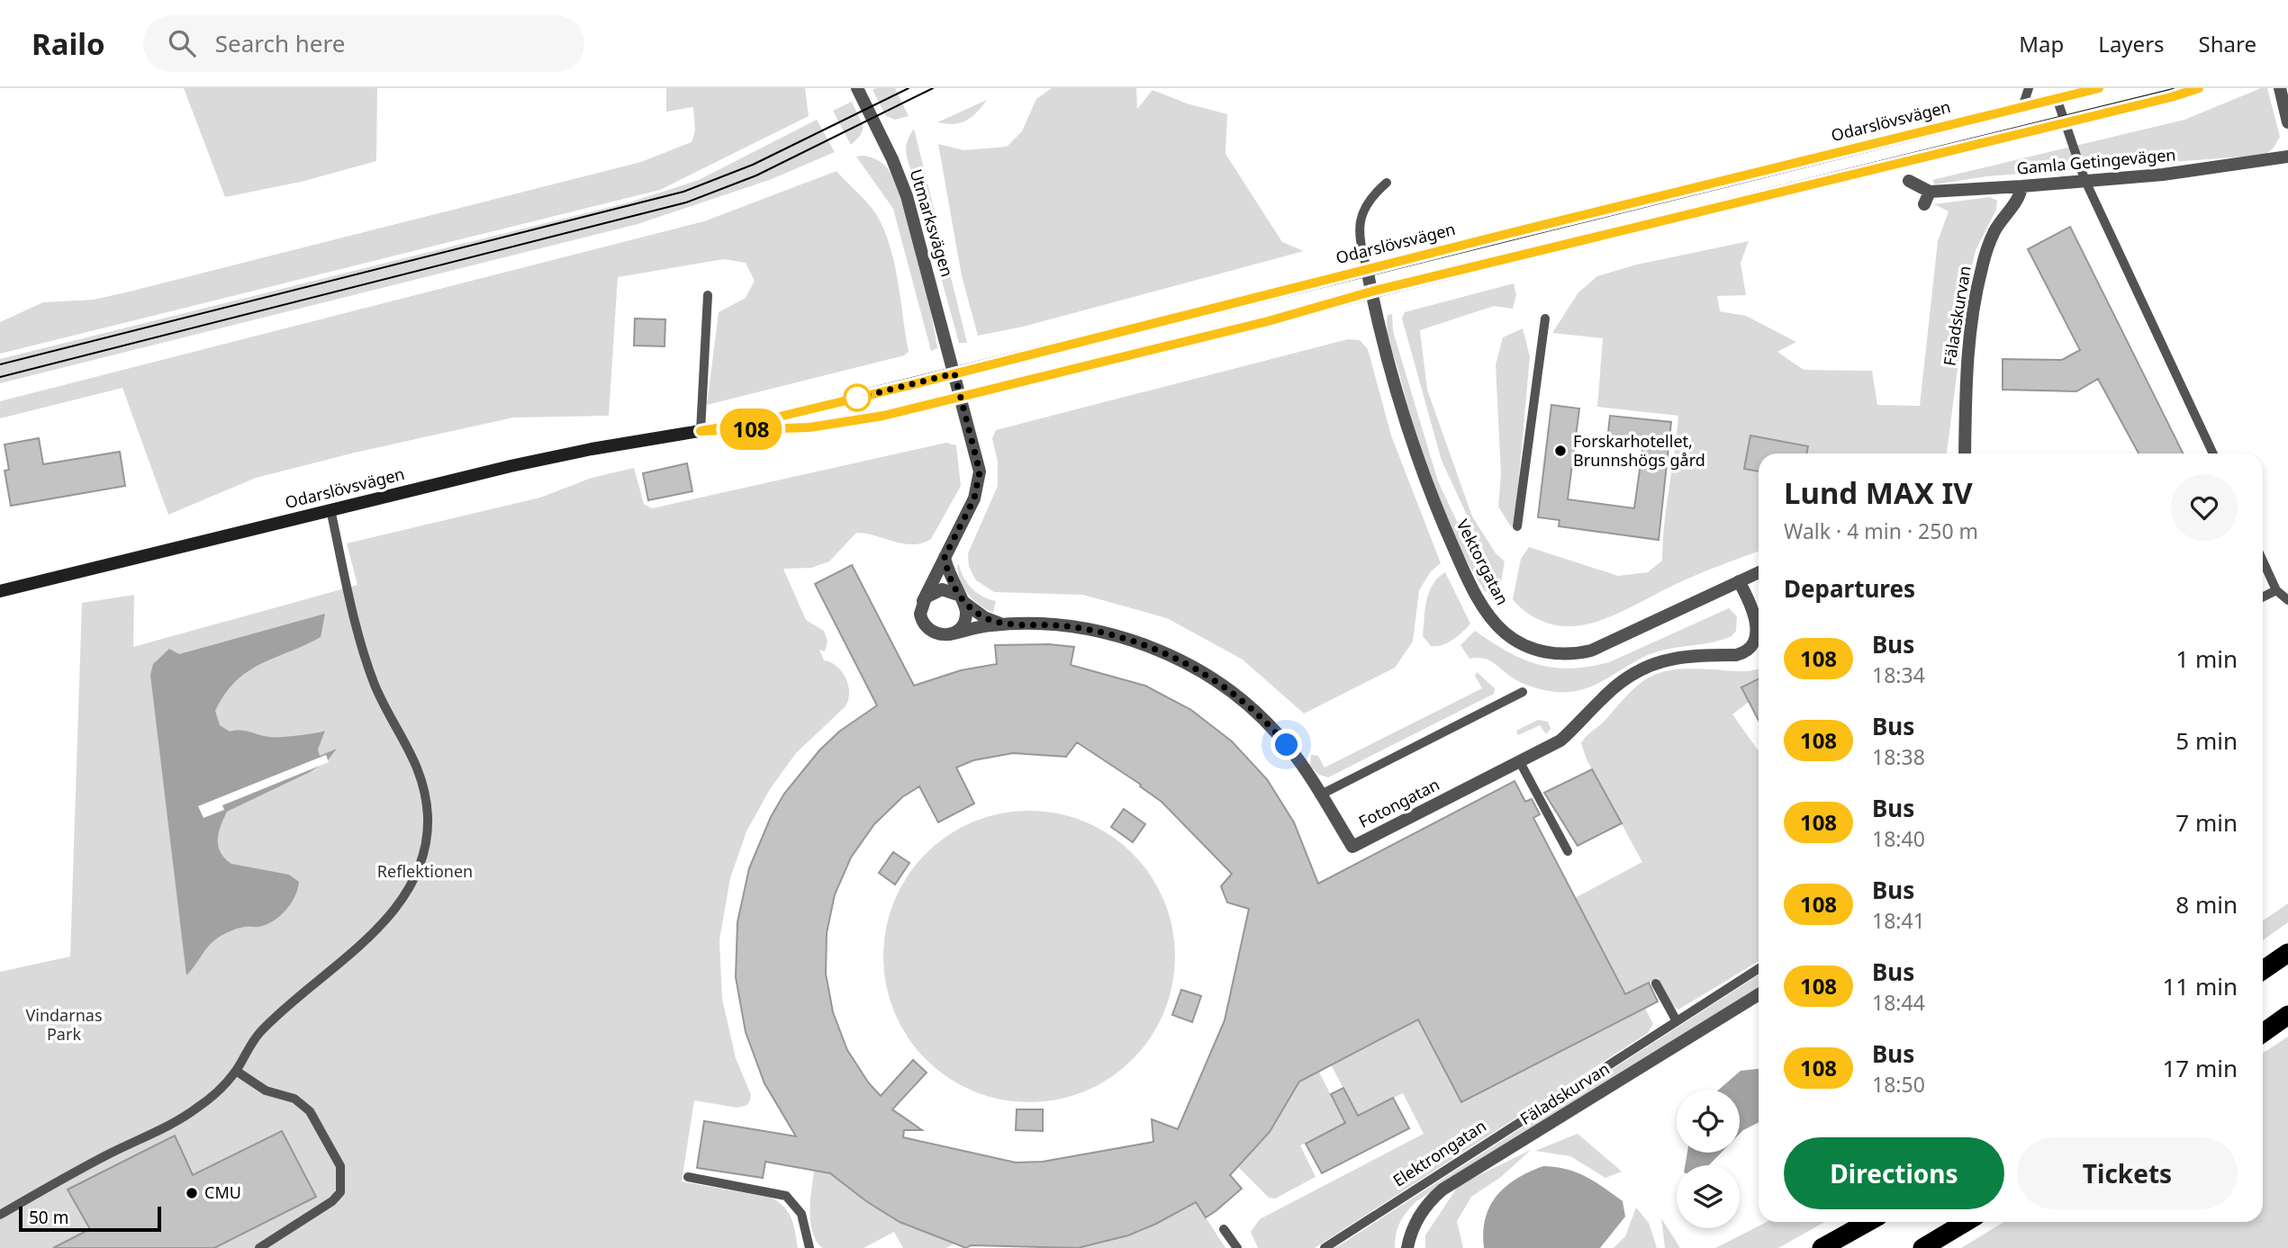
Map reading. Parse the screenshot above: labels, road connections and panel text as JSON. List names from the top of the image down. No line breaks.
{"streets":{"main road":["Odarslövsvägen"],"street":["Gamla Getingevägen","Utmarksvägen","Fäladskurvan","Vektorgatan","Fotongatan"],"lane":["Elektrongatan"]},"crossings":[["Odarslövsvägen","Utmarksvägen"],["Odarslövsvägen","Vektorgatan"],["Gamla Getingevägen","Fäladskurvan"],["Vektorgatan","Fotongatan"]],"parks":["Reflektionen","Vindarnas Park"],"places":["Forskarhotellet, Brunnshögs gård","CMU"],"lines":["bus line 108"],"scale_bar":"50 m","page":{"header":"Railo","search":"Search here","nav":["Map","Layers","Share"],"on_map":"108","heading":[["Lund MAX IV","Walk · 4 min · 250 m"],"Departures"],"list":[{"mark":"108","name":"Bus","note":"18:34","value":"1 min"},{"mark":"108","name":"Bus","note":"18:38","value":"5 min"},{"mark":"108","name":"Bus","note":"18:40","value":"7 min"},{"mark":"108","name":"Bus","note":"18:41","value":"8 min"},{"mark":"108","name":"Bus","note":"18:44","value":"11 min"},{"mark":"108","name":"Bus","note":"18:50","value":"17 min"}],"buttons":["Directions","Tickets"],"scale":"50 m"}}
